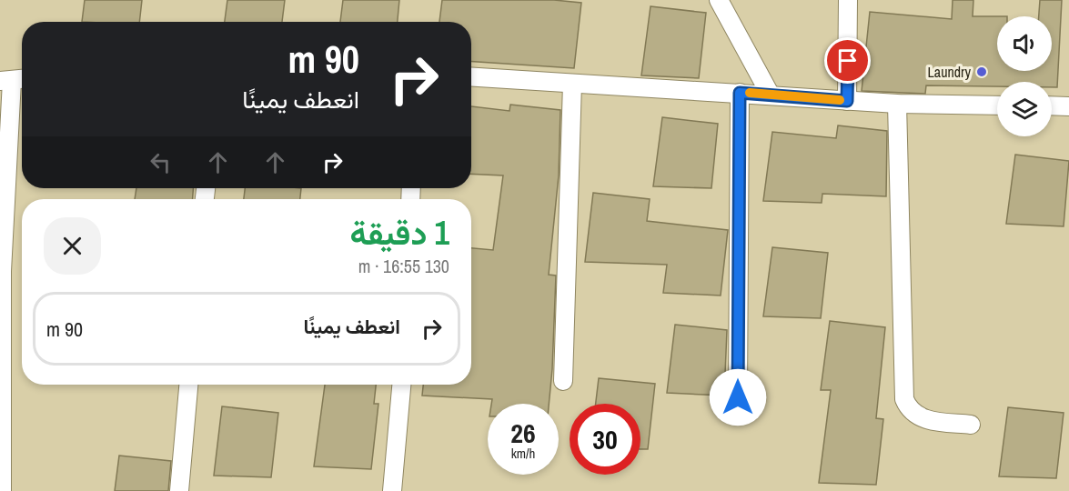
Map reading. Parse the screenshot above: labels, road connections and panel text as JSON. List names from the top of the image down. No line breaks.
{"places":["Laundry"],"page":{"turn":["90 m","انعطف يمينًا"],"heading":["1 دقيقة","130 m · 16:55"],"list":[{"name":"انعطف يمينًا","value":"90 m"}],"speed":"26 km/h","limit":"30"}}
